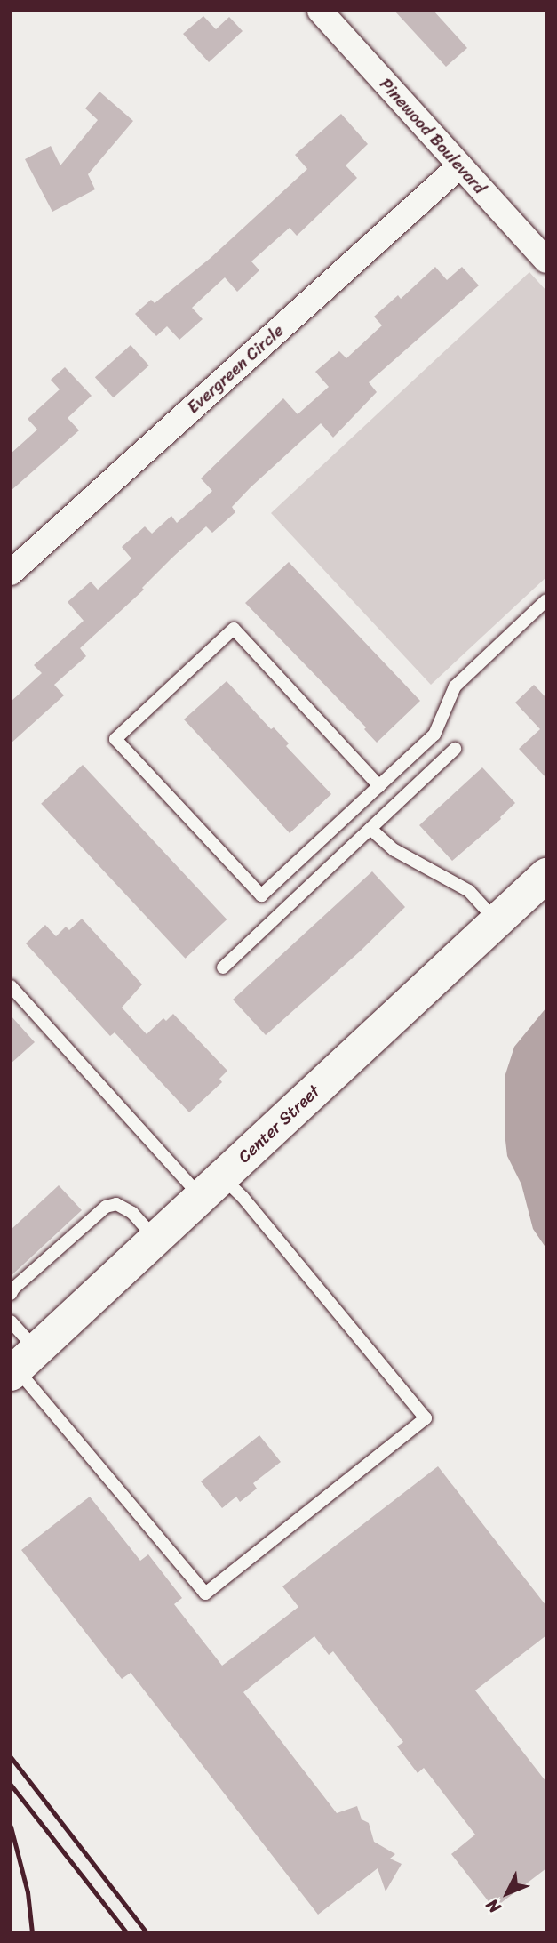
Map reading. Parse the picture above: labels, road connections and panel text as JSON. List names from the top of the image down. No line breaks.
{"streets":{"main road":["Center Street"],"street":["Pinewood Boulevard","Evergreen Circle"]},"crossings":[["Pinewood Boulevard","Evergreen Circle"]],"north":"bottom left"}
